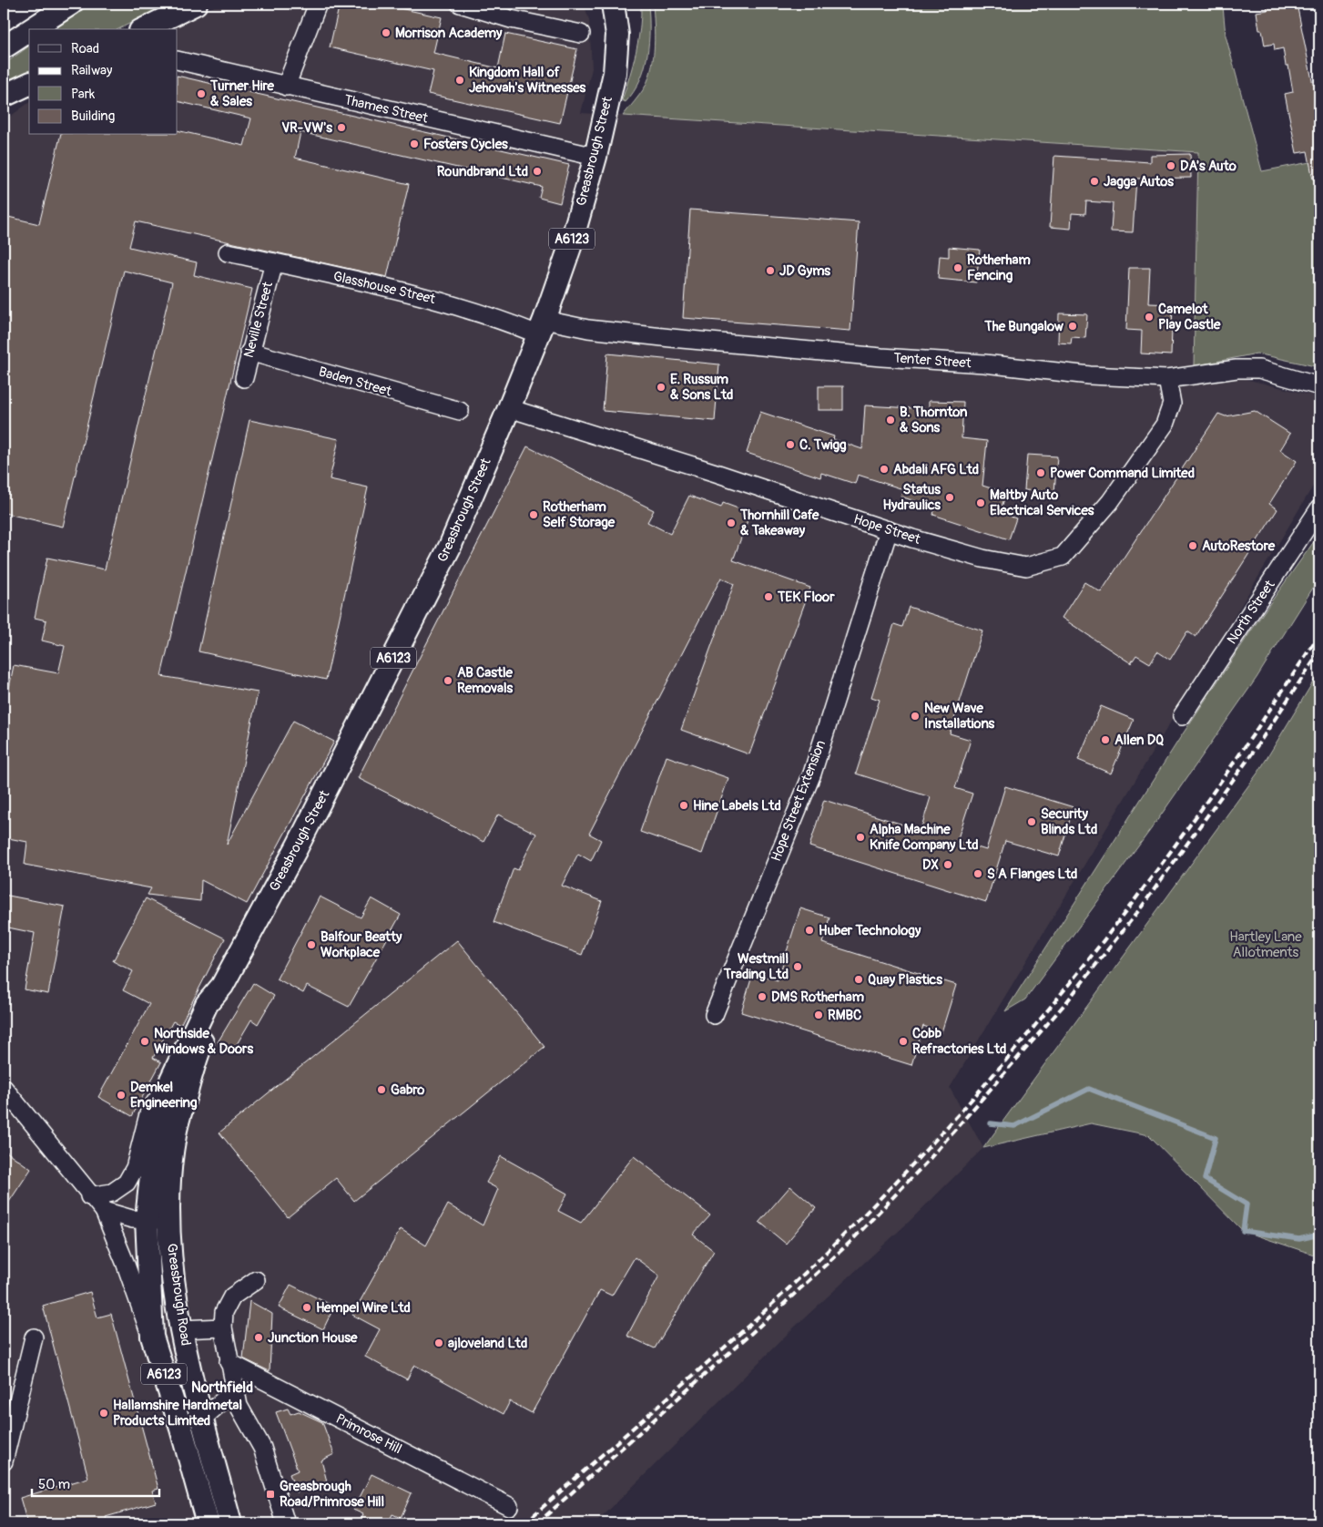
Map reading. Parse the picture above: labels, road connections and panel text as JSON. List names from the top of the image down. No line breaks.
{"streets":{"main road":["Greasbrough Street","A6123","Greasbrough Road"],"street":["Thames Street","Glasshouse Street","Neville Street","Tenter Street","Baden Street","Hope Street","North Street","Hope Street Extension","Primrose Hill"]},"crossings":[["Thames Street","Greasbrough Street"],["Greasbrough Street","A6123"],["Greasbrough Street","Glasshouse Street"],["Greasbrough Street","Tenter Street"],["Greasbrough Street","Hope Street"],["Greasbrough Street","Greasbrough Road"],["A6123","Greasbrough Road"],["Glasshouse Street","Neville Street"],["Glasshouse Street","Tenter Street"],["Neville Street","Baden Street"],["Tenter Street","Hope Street"],["Hope Street","Hope Street Extension"]],"districts":["Northfield"],"parks":["Hartley Lane Allotments"],"places":{"other":["Morrison Academy","Kingdom Hall of Jehovah's Witnesses","Turner Hire & Sales","VR-VW's","Fosters Cycles","DA's Auto","Roundbrand Ltd","Jagga Autos","Rotherham Fencing","JD Gyms","Camelot Play Castle","The Bungalow","E. Russum & Sons Ltd","B. Thornton & Sons","C. Twigg","Abdali AFG Ltd","Power Command Limited","Status Hydraulics","Maltby Auto Electrical Services","Rotherham Self Storage","Thornhill Cafe & Takeaway","AutoRestore","TEK Floor","AB Castle Removals","New Wave Installations","Allen DQ","Hine Labels Ltd","Security Blinds Ltd","Alpha Machine Knife Company Ltd","DX","S A Flanges Ltd","Huber Technology","Balfour Beatty Workplace","Westmill Trading Ltd","Quay Plastics","DMS Rotherham","RMBC","Northside Windows & Doors","Cobb Refractories Ltd","Gabro","Demkel Engineering","Hempel Wire Ltd","Junction House","ajloveland Ltd","Hallamshire Hardmetal Products Limited"],"transit":["Greasbrough Road/Primrose Hill"]},"legend":["Road","Railway","Park","Building"],"scale_bar":"50 m"}
